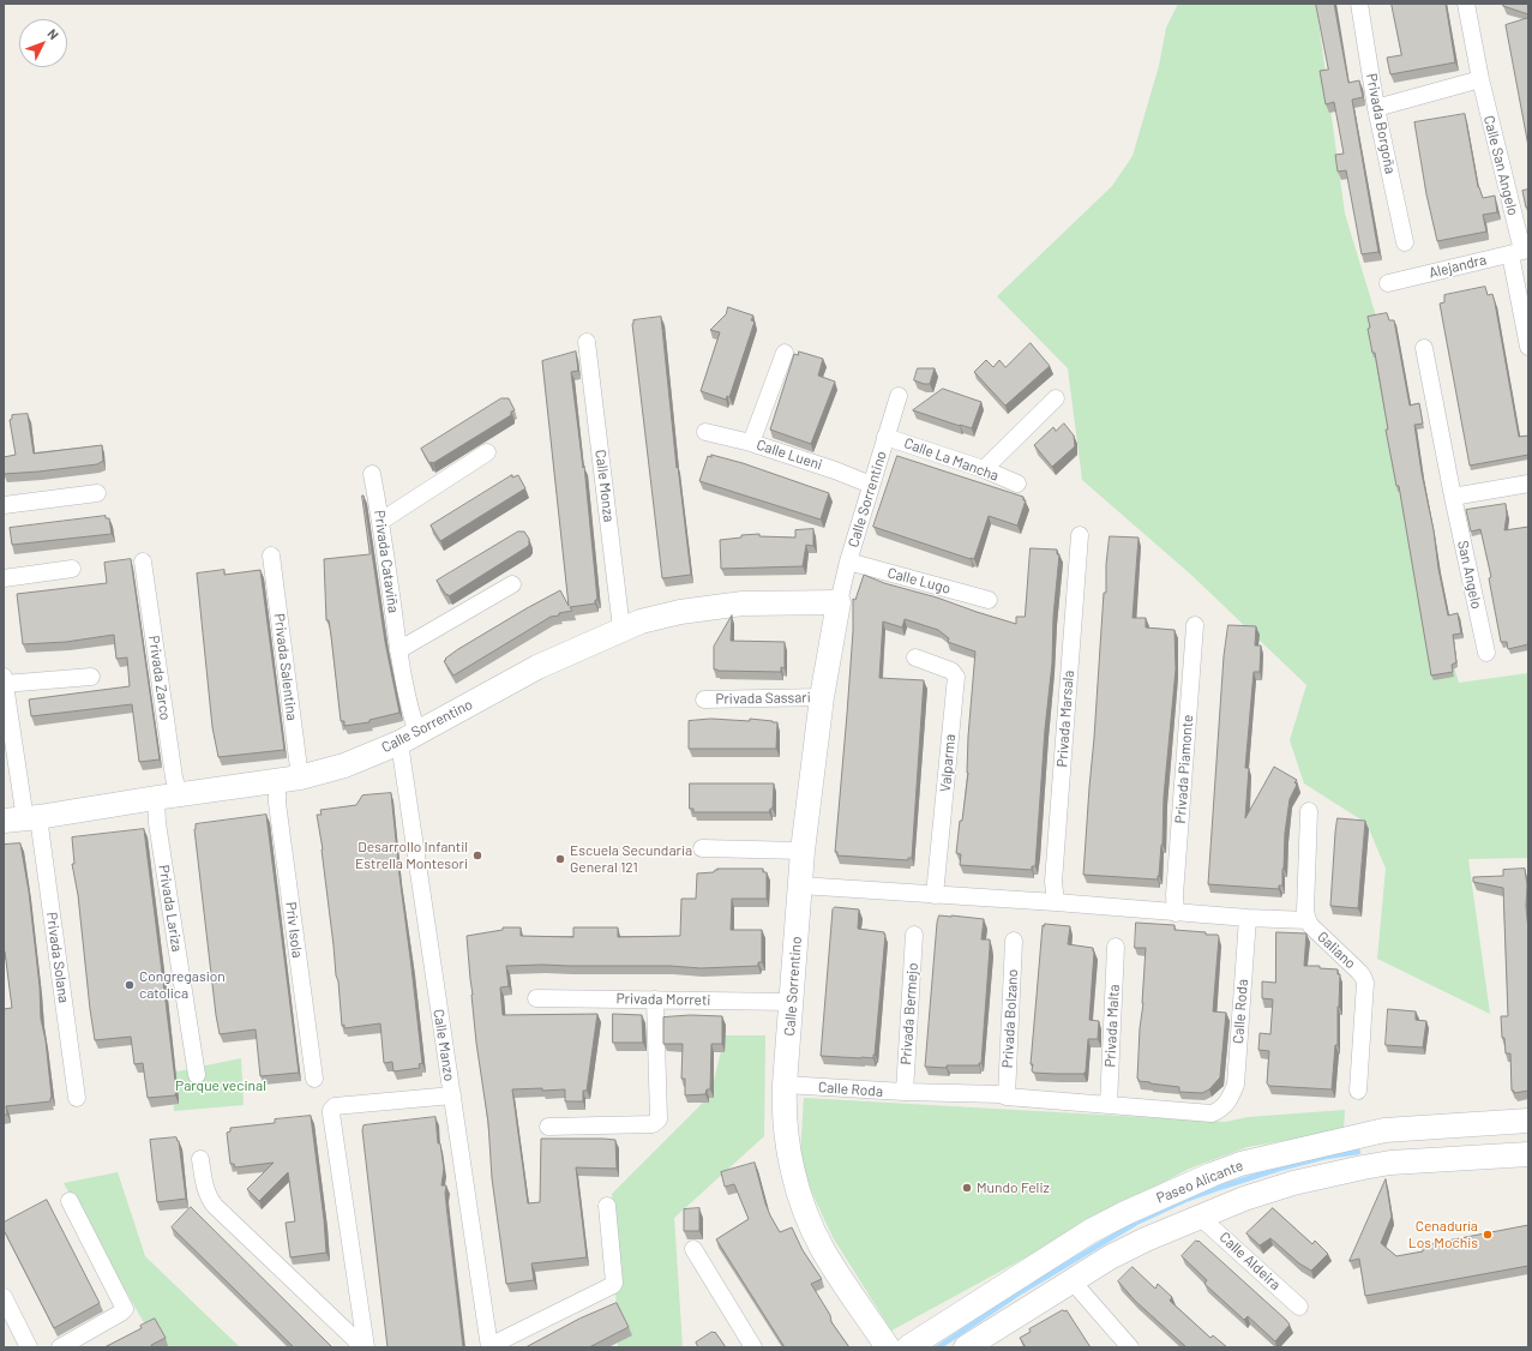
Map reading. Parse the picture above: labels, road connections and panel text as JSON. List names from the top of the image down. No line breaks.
{"streets":{"street":["Privada Borgoña","Calle San Angelo","Alejandra","Calle Lueni","Calle La Mancha","Calle Monza","Calle Sorrentino","Privada Cataviña","San Angelo","Calle Lugo","Privada Salentina","Privada Zarco","Privada Sassari","Privada Marsala","Valparma","Privada Piamonte","Privada Lariza","Priv Isola","Galiano","Privada Solana","Privada Morreti","Calle Roda","Privada Bermejo","Privada Bolzano","Privada Malta","Calle Manzo","Paseo Alicante","Calle Aldeira"]},"crossings":[["Calle San Angelo","Alejandra"],["Calle Lueni","Calle Sorrentino"],["Calle La Mancha","Calle Sorrentino"],["Calle Monza","Calle Sorrentino"],["Calle Sorrentino","Privada Cataviña"],["Calle Sorrentino","Calle Lugo"],["Calle Sorrentino","Privada Salentina"],["Calle Sorrentino","Privada Zarco"],["Calle Sorrentino","Privada Sassari"],["Calle Sorrentino","Privada Lariza"],["Calle Sorrentino","Priv Isola"],["Calle Sorrentino","Privada Solana"],["Calle Sorrentino","Privada Morreti"],["Calle Sorrentino","Calle Roda"],["Calle Sorrentino","Calle Manzo"],["Privada Cataviña","Calle Manzo"],["Privada Salentina","Priv Isola"],["Privada Zarco","Privada Lariza"],["Calle Roda","Privada Bermejo"],["Calle Roda","Privada Bolzano"],["Calle Roda","Privada Malta"]],"parks":["Parque vecinal"],"places":["Desarrollo Infantil Estrella Montesori","Escuela Secundaria General 121","Congregasion catolica","Mundo Feliz","Cenaduría Los Mochis"],"north":"top right"}
